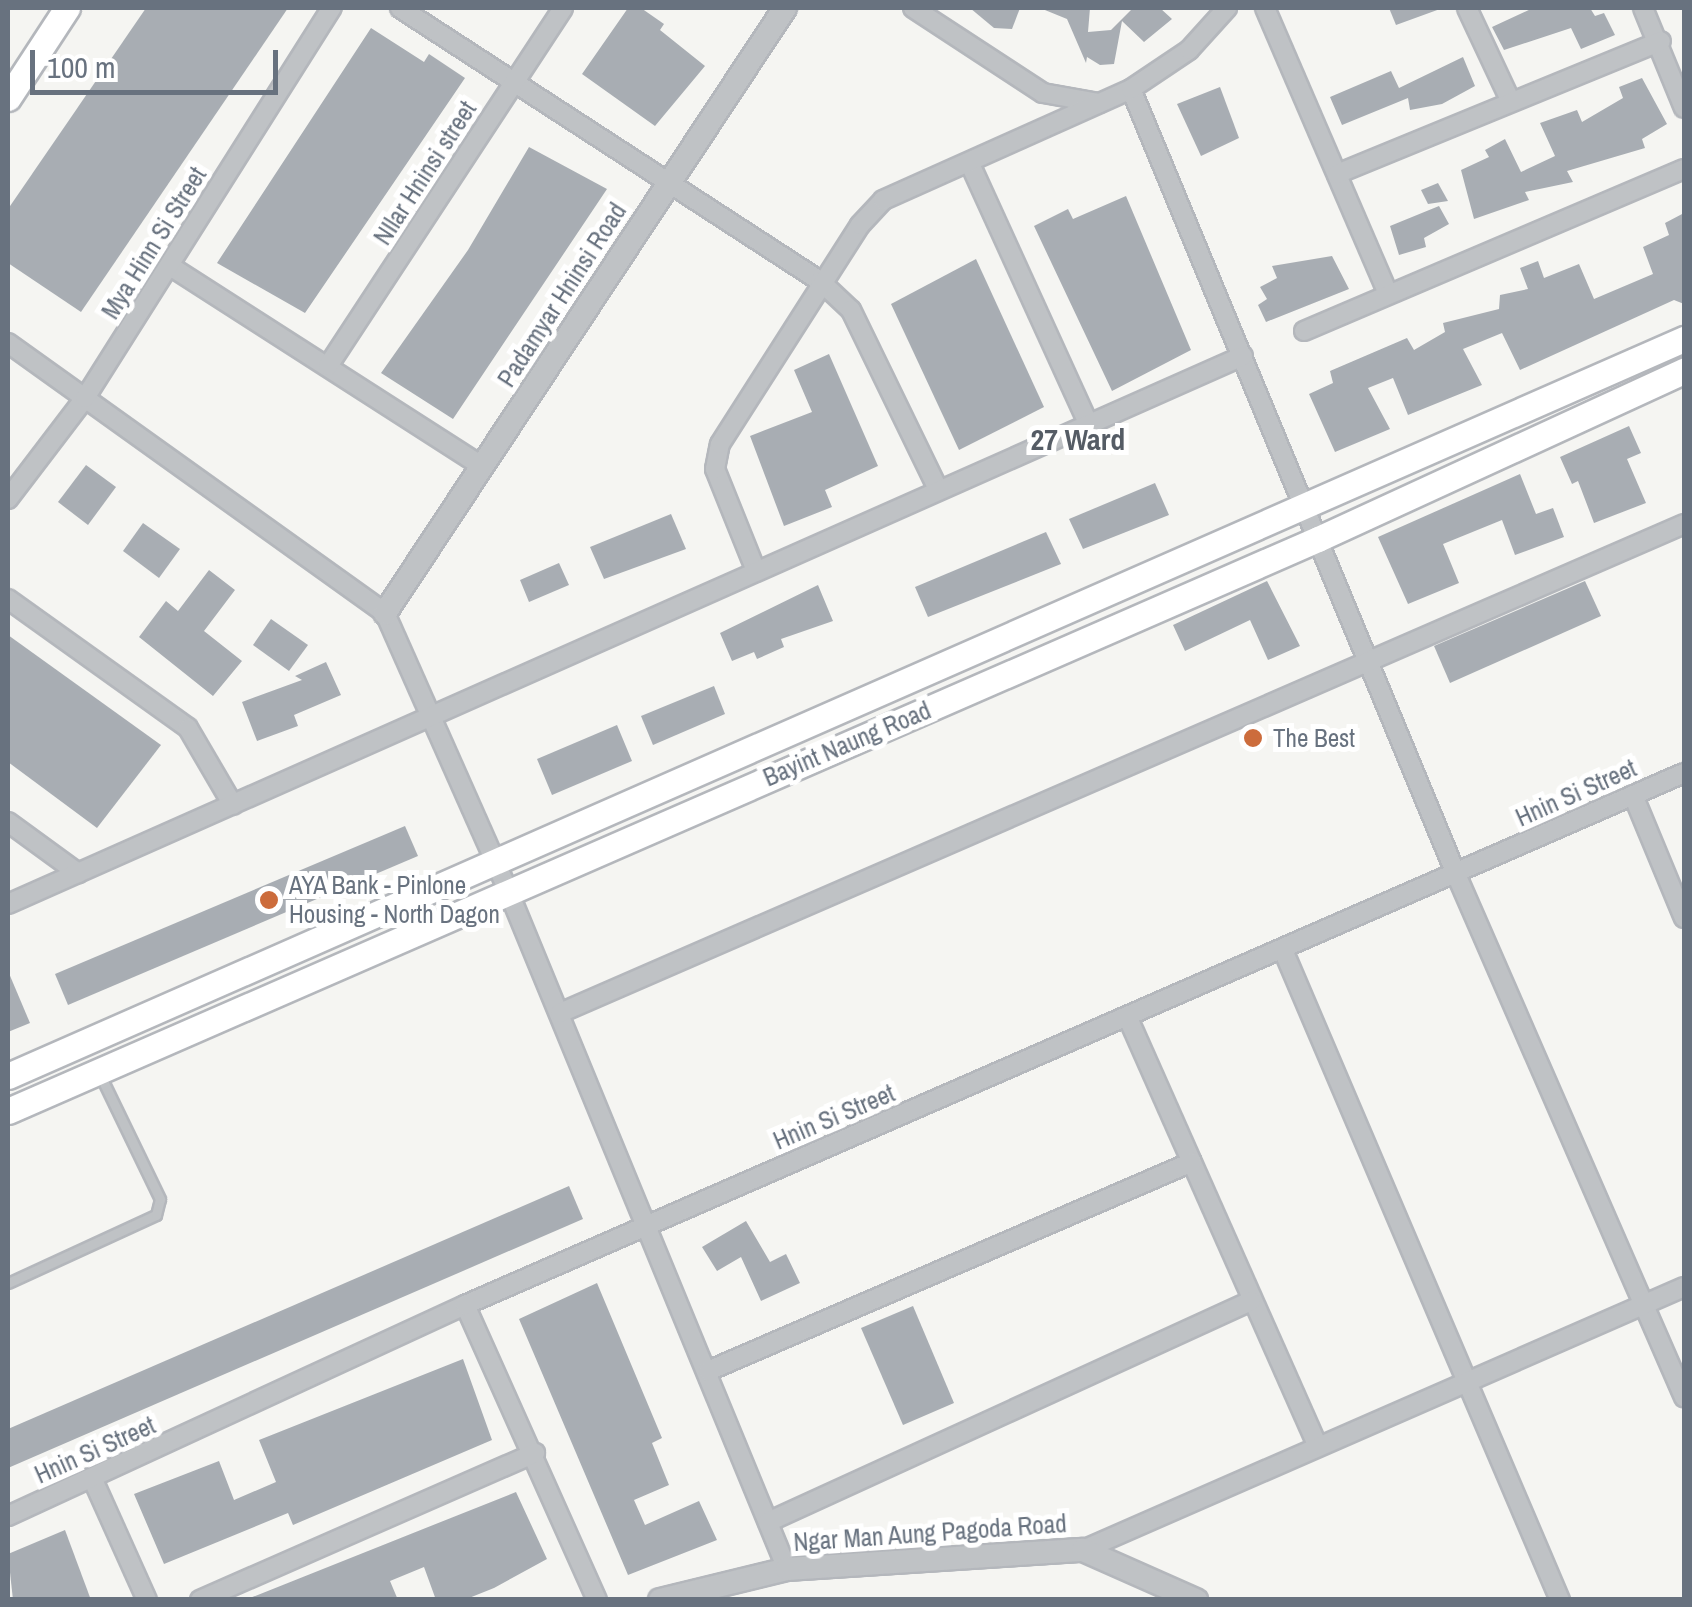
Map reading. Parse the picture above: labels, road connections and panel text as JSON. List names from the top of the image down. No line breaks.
{"streets":{"main road":["Bayint Naung Road"],"street":["NIlar Hninsi street","Mya Hinn Si Street","Padamyar Hninsi Road","Hnin Si Street","Ngar Man Aung Pagoda Road"]},"districts":["27 Ward"],"places":["The Best","AYA Bank - Pinlone Housing - North Dagon"],"scale_bar":"100 m"}
